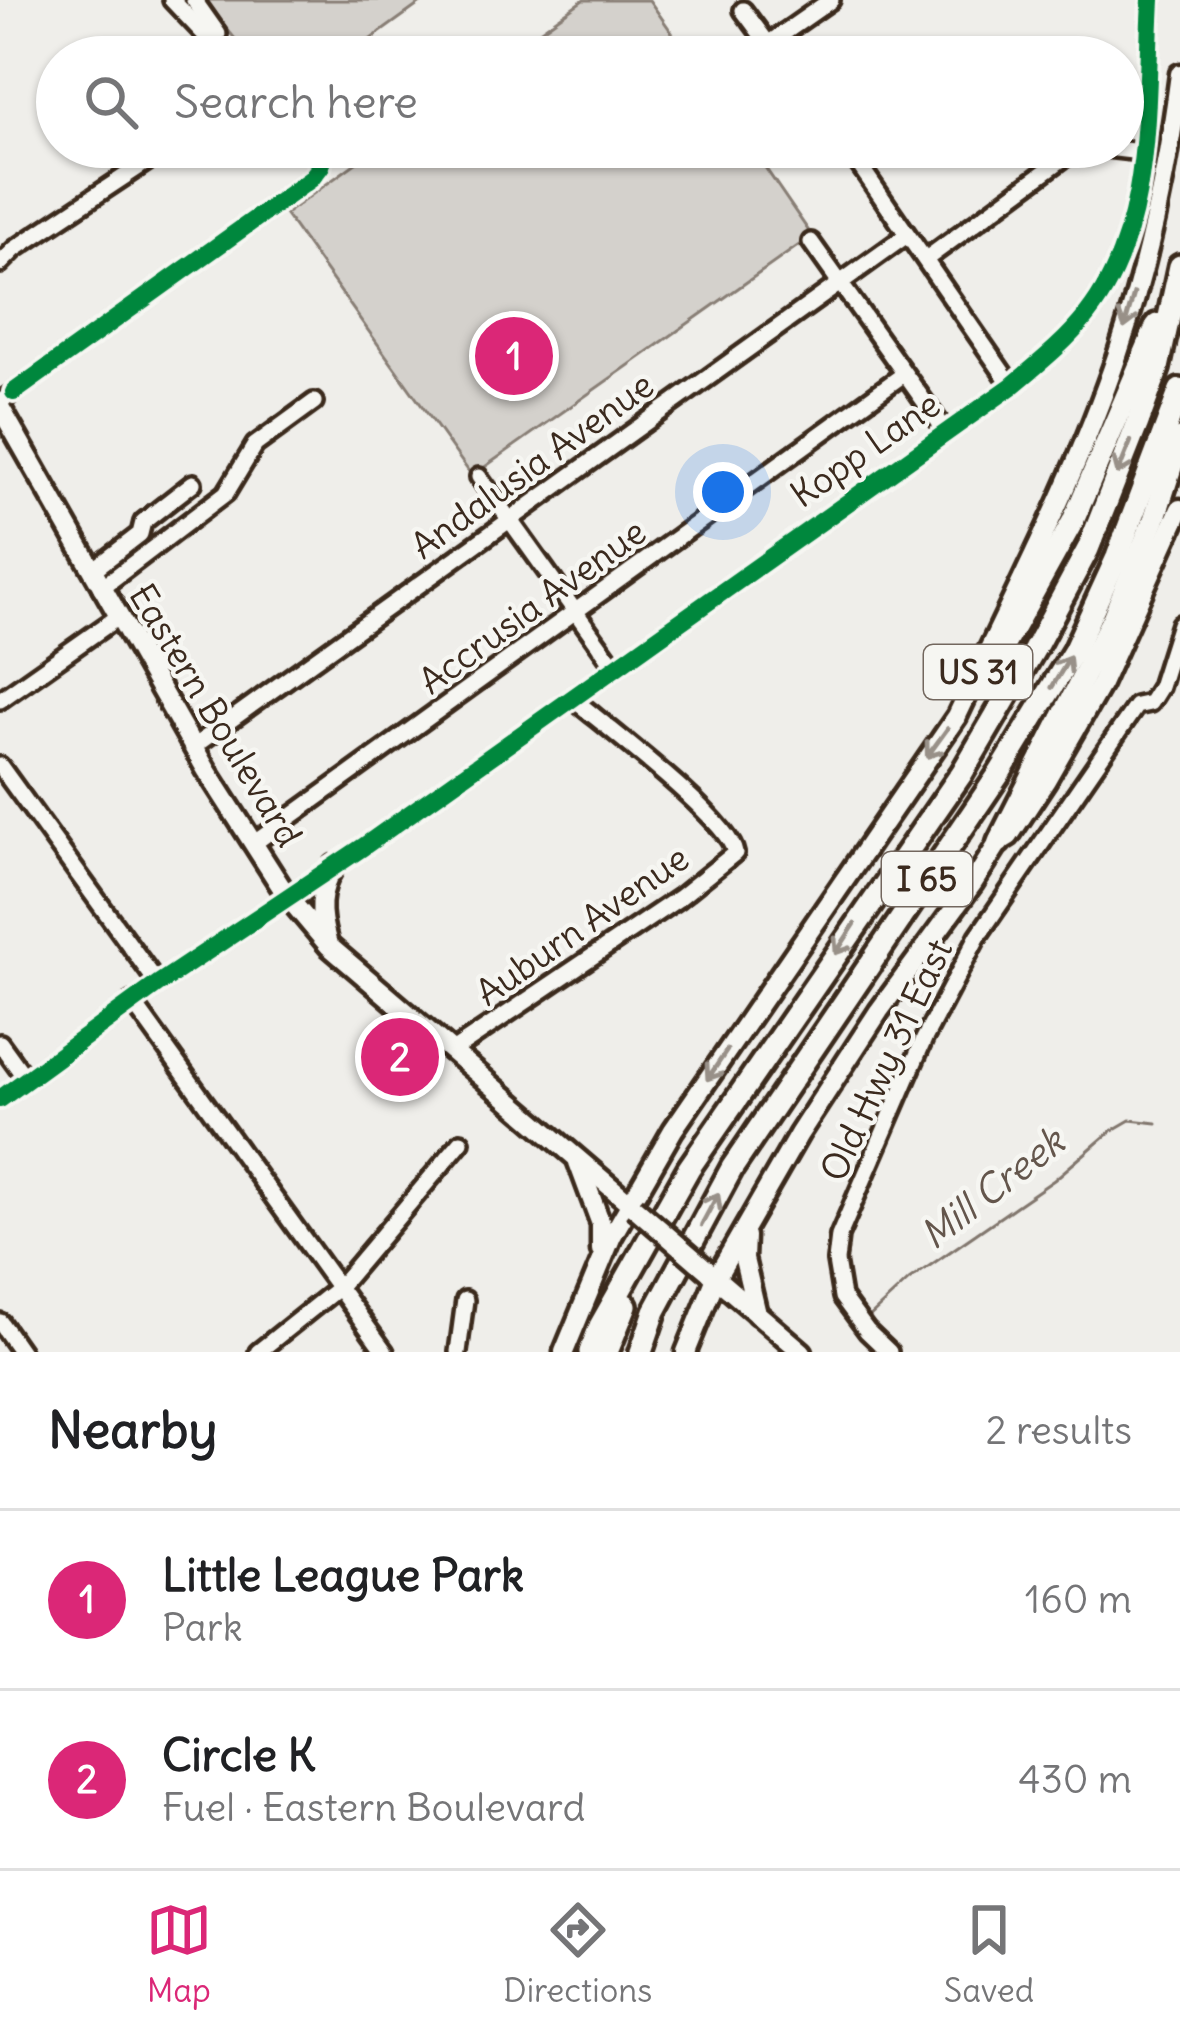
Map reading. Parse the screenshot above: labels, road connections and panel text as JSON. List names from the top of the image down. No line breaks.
{"streets":{"highway":["I 65"],"main road":["US 31","Eastern Boulevard"],"street":["Kopp Lane","Andalusia Avenue","Accrusia Avenue","Auburn Avenue","Old Hwy 31 East"]},"crossings":[["Kopp Lane","Eastern Boulevard"],["Kopp Lane","Auburn Avenue"],["Andalusia Avenue","Eastern Boulevard"],["Accrusia Avenue","Eastern Boulevard"],["US 31","Eastern Boulevard"],["Eastern Boulevard","Auburn Avenue"]],"water":["Mill Creek"],"page":{"search":"Search here","pins":["1","2"],"heading":["Nearby","2 results"],"list":[{"mark":"1","name":"Little League Park","note":"Park","value":"160 m"},{"mark":"2","name":"Circle K","note":"Fuel · Eastern Boulevard","value":"430 m"}],"nav":["Map","Directions","Saved"]}}
